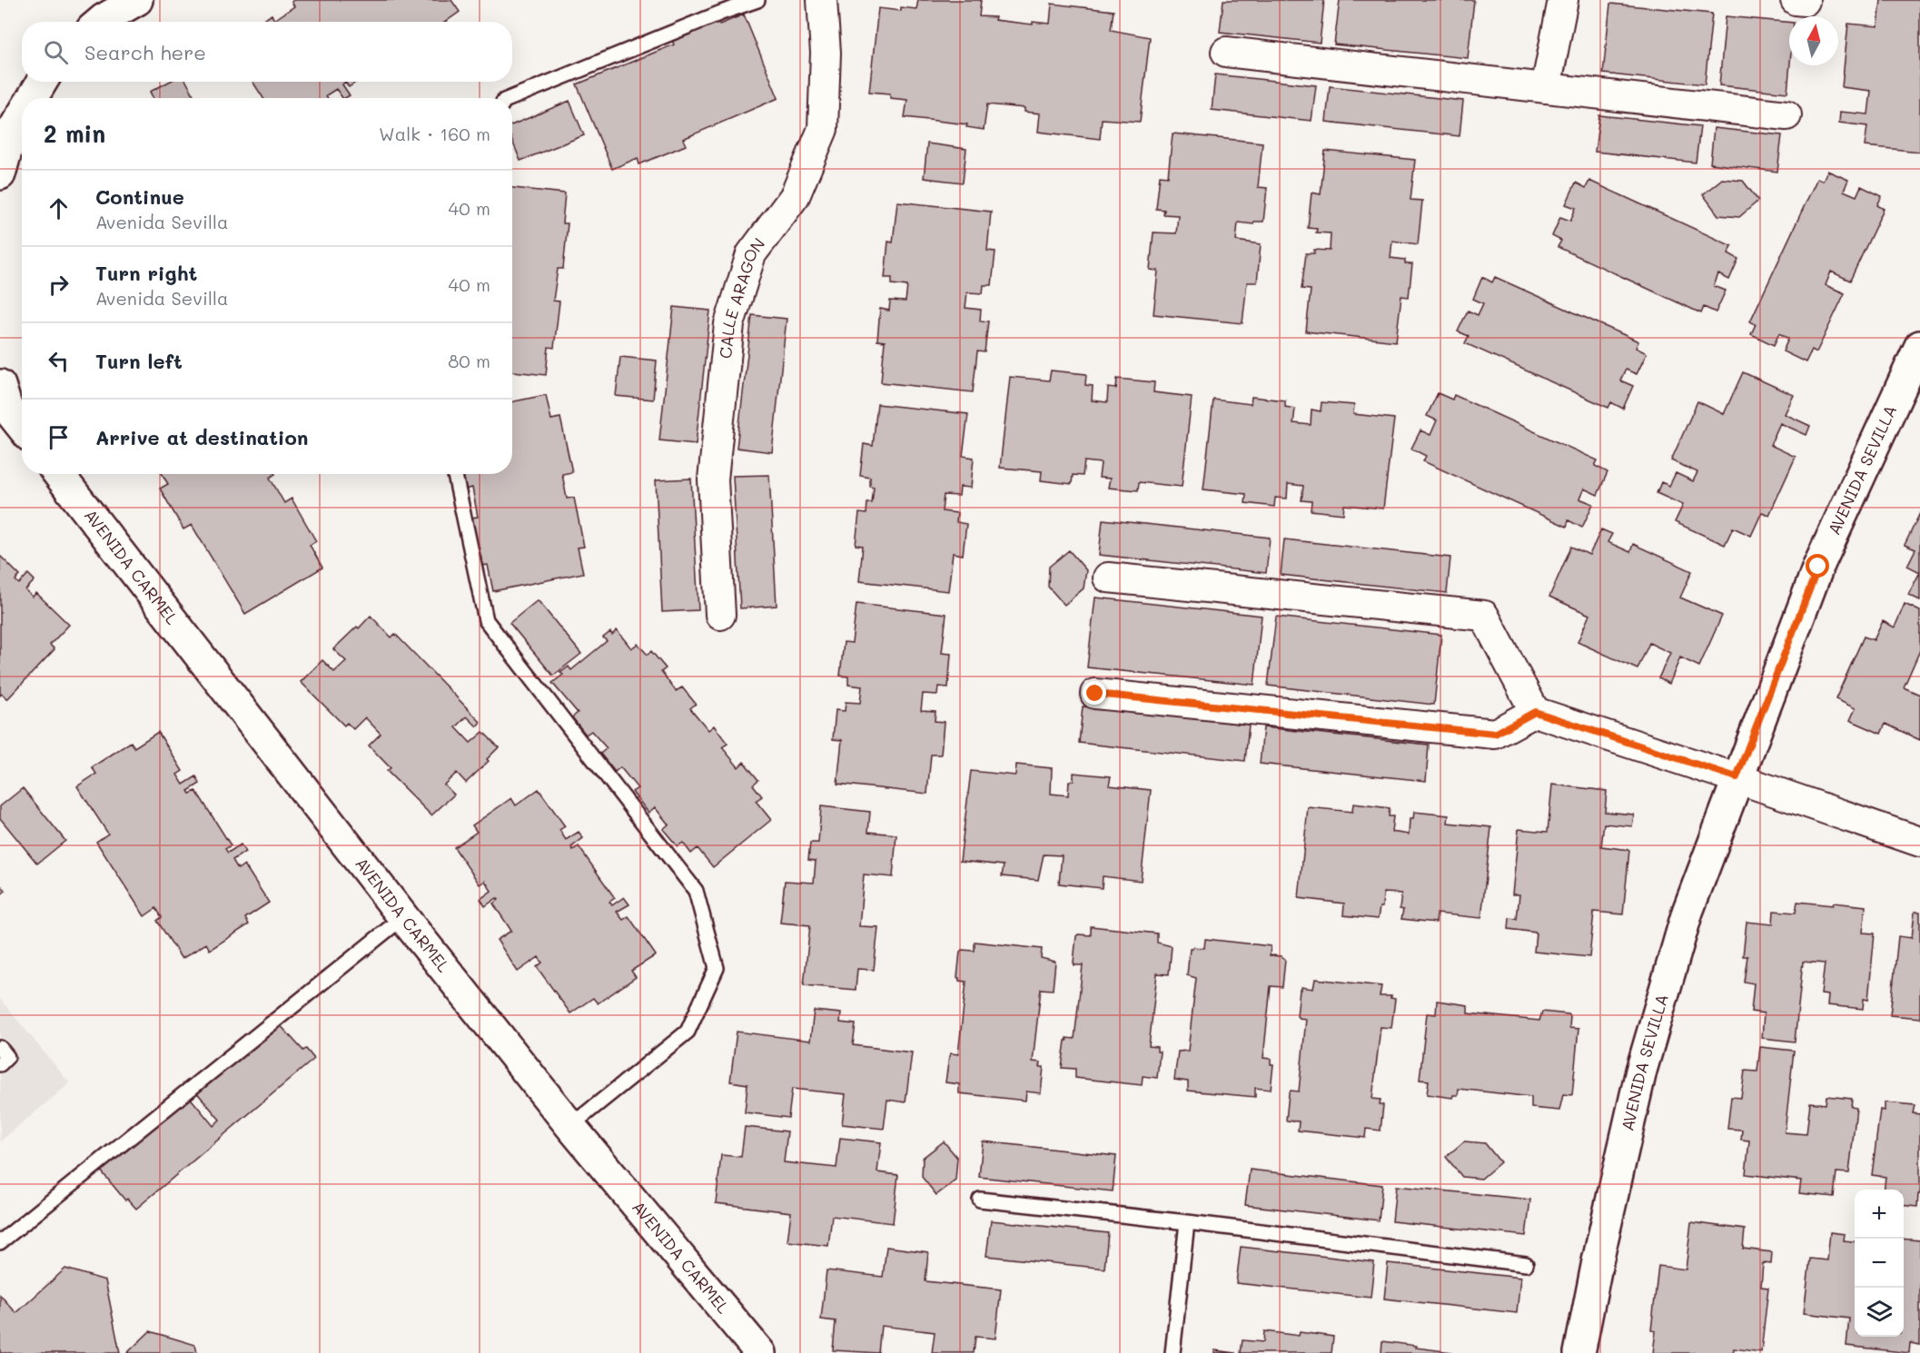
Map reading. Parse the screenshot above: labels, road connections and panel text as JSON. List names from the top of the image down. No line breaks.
{"streets":{"street":["CALLE ARAGON","AVENIDA SEVILLA","AVENIDA CARMEL"]},"north":"top","page":{"search":"Search here","heading":["2 min","Walk · 160 m"],"list":[["Continue","Avenida Sevilla","40 m"],["Turn right","Avenida Sevilla","40 m"],["Turn left","80 m"],"Arrive at destination"],"map_buttons":["+","−"]}}
